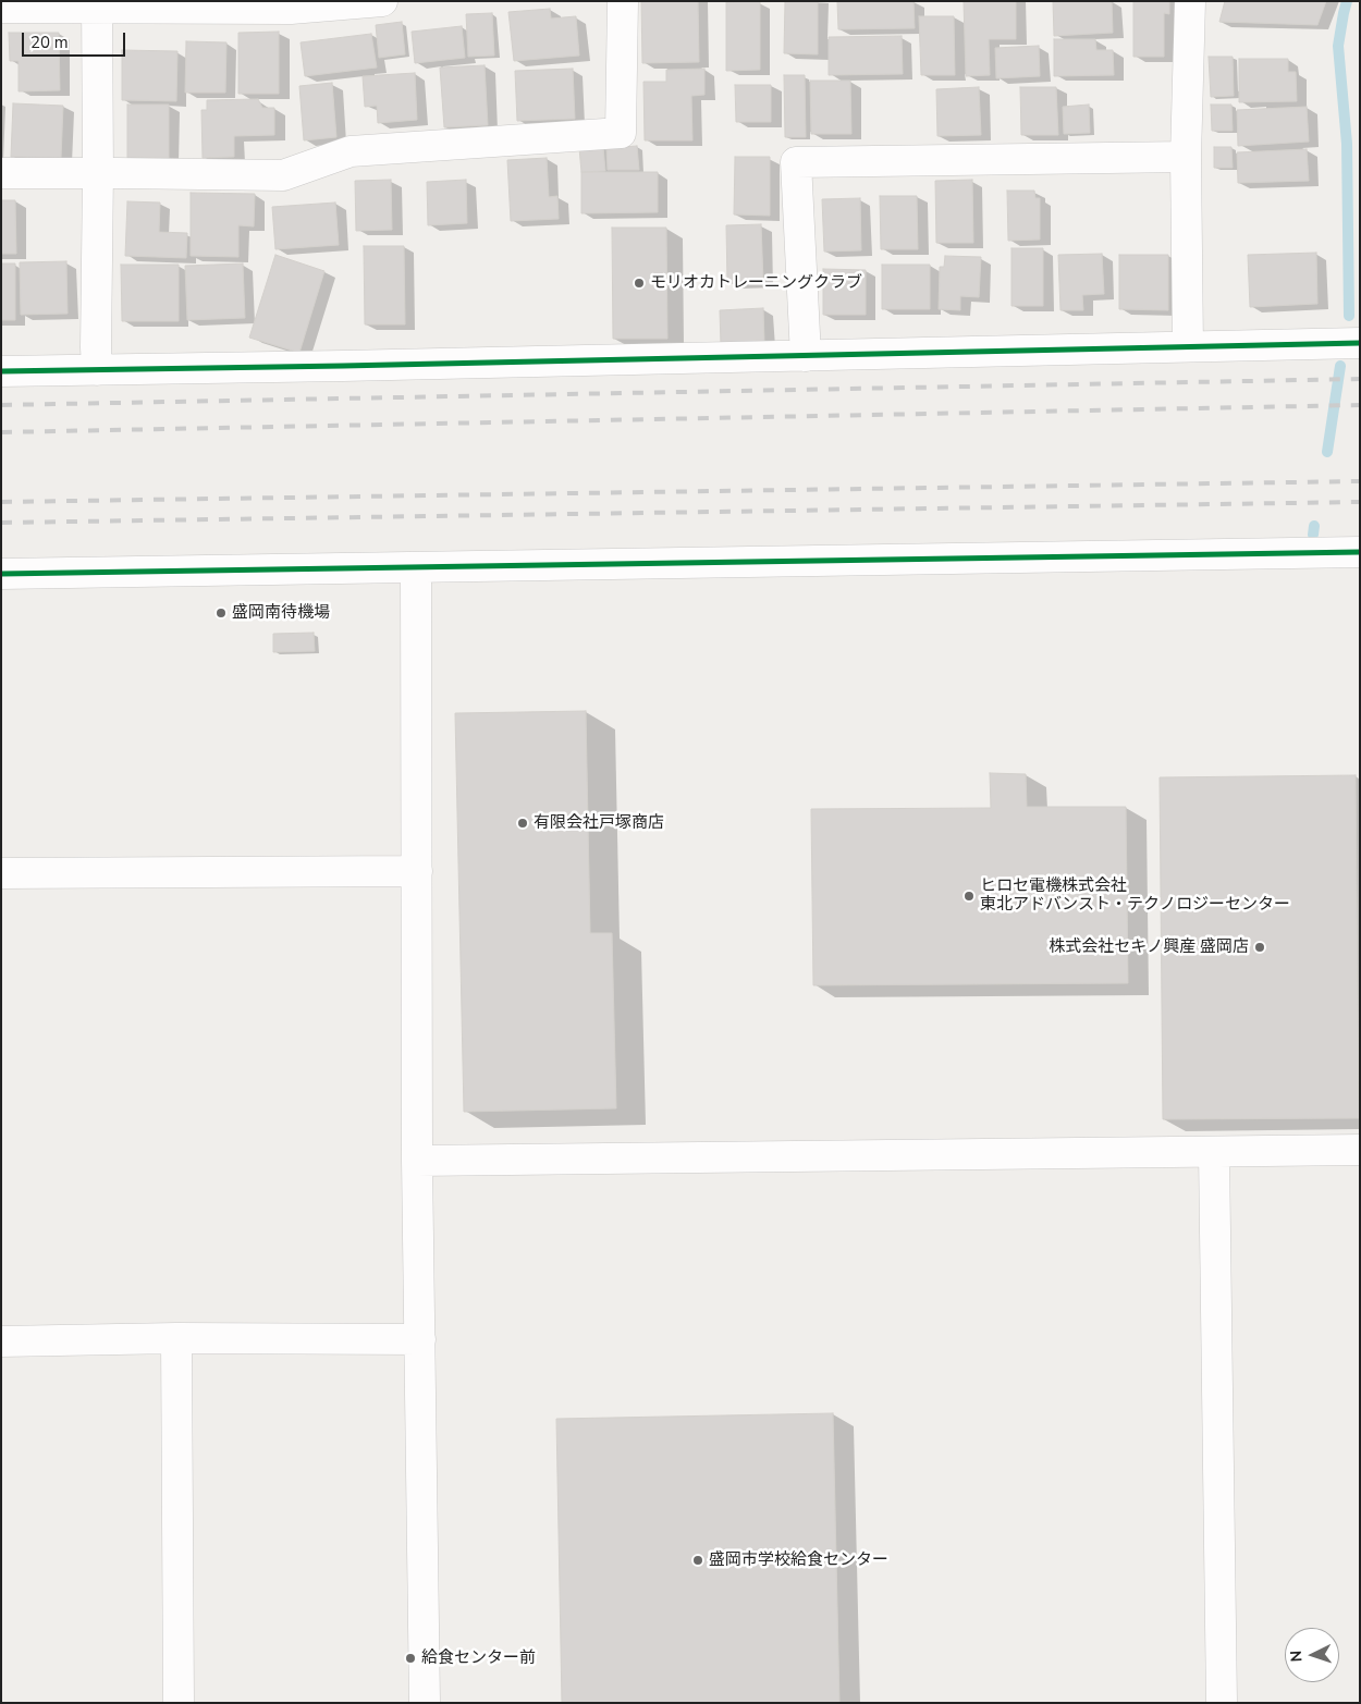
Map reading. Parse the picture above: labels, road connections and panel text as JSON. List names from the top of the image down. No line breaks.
{"places":["モリオカトレーニングクラブ","盛岡南待機場","有限会社戸塚商店","ヒロセ電機株式会社 東北アドバンスト・テクノロジーセンター","株式会社セキノ興産 盛岡店","盛岡市学校給食センター","給食センター前"],"scale_bar":"20 m","north":"left"}
